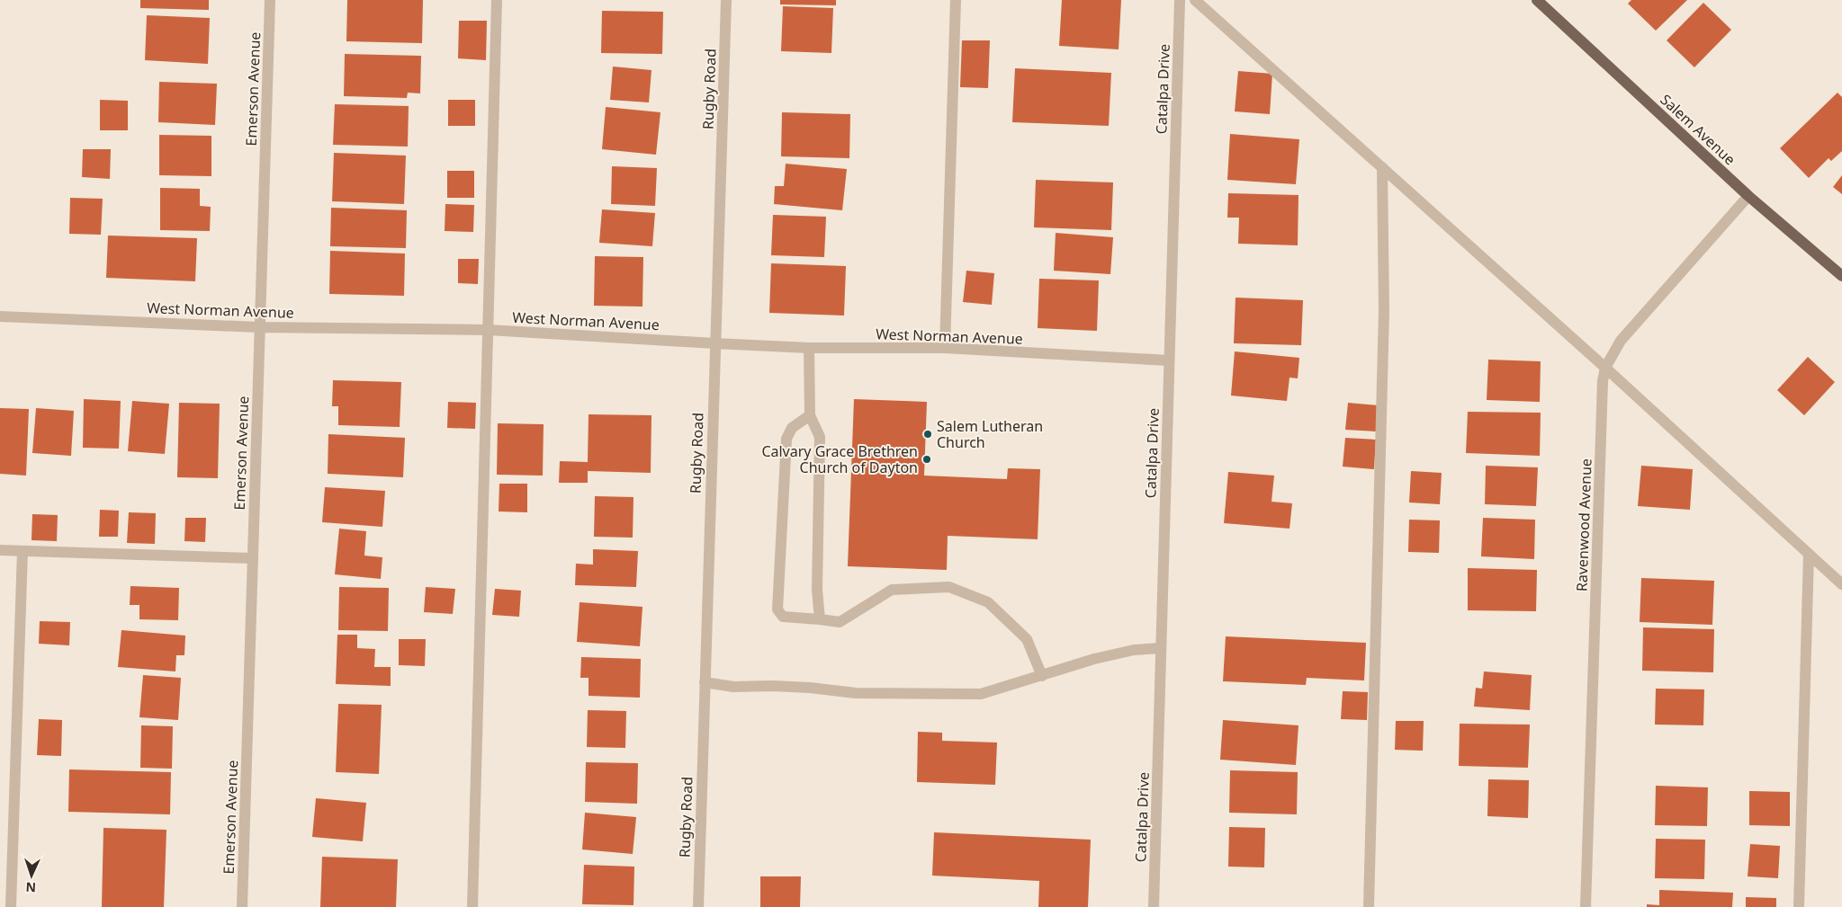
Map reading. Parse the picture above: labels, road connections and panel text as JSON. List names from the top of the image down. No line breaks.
{"streets":{"main road":["Salem Avenue"],"street":["Emerson Avenue","Rugby Road","Catalpa Drive","West Norman Avenue","Ravenwood Avenue"]},"crossings":[["Emerson Avenue","West Norman Avenue"],["Rugby Road","West Norman Avenue"],["Catalpa Drive","West Norman Avenue"],["Salem Avenue","Ravenwood Avenue"]],"places":["Salem Lutheran Church","Calvary Grace Brethren Church of Dayton"],"north":"bottom"}
